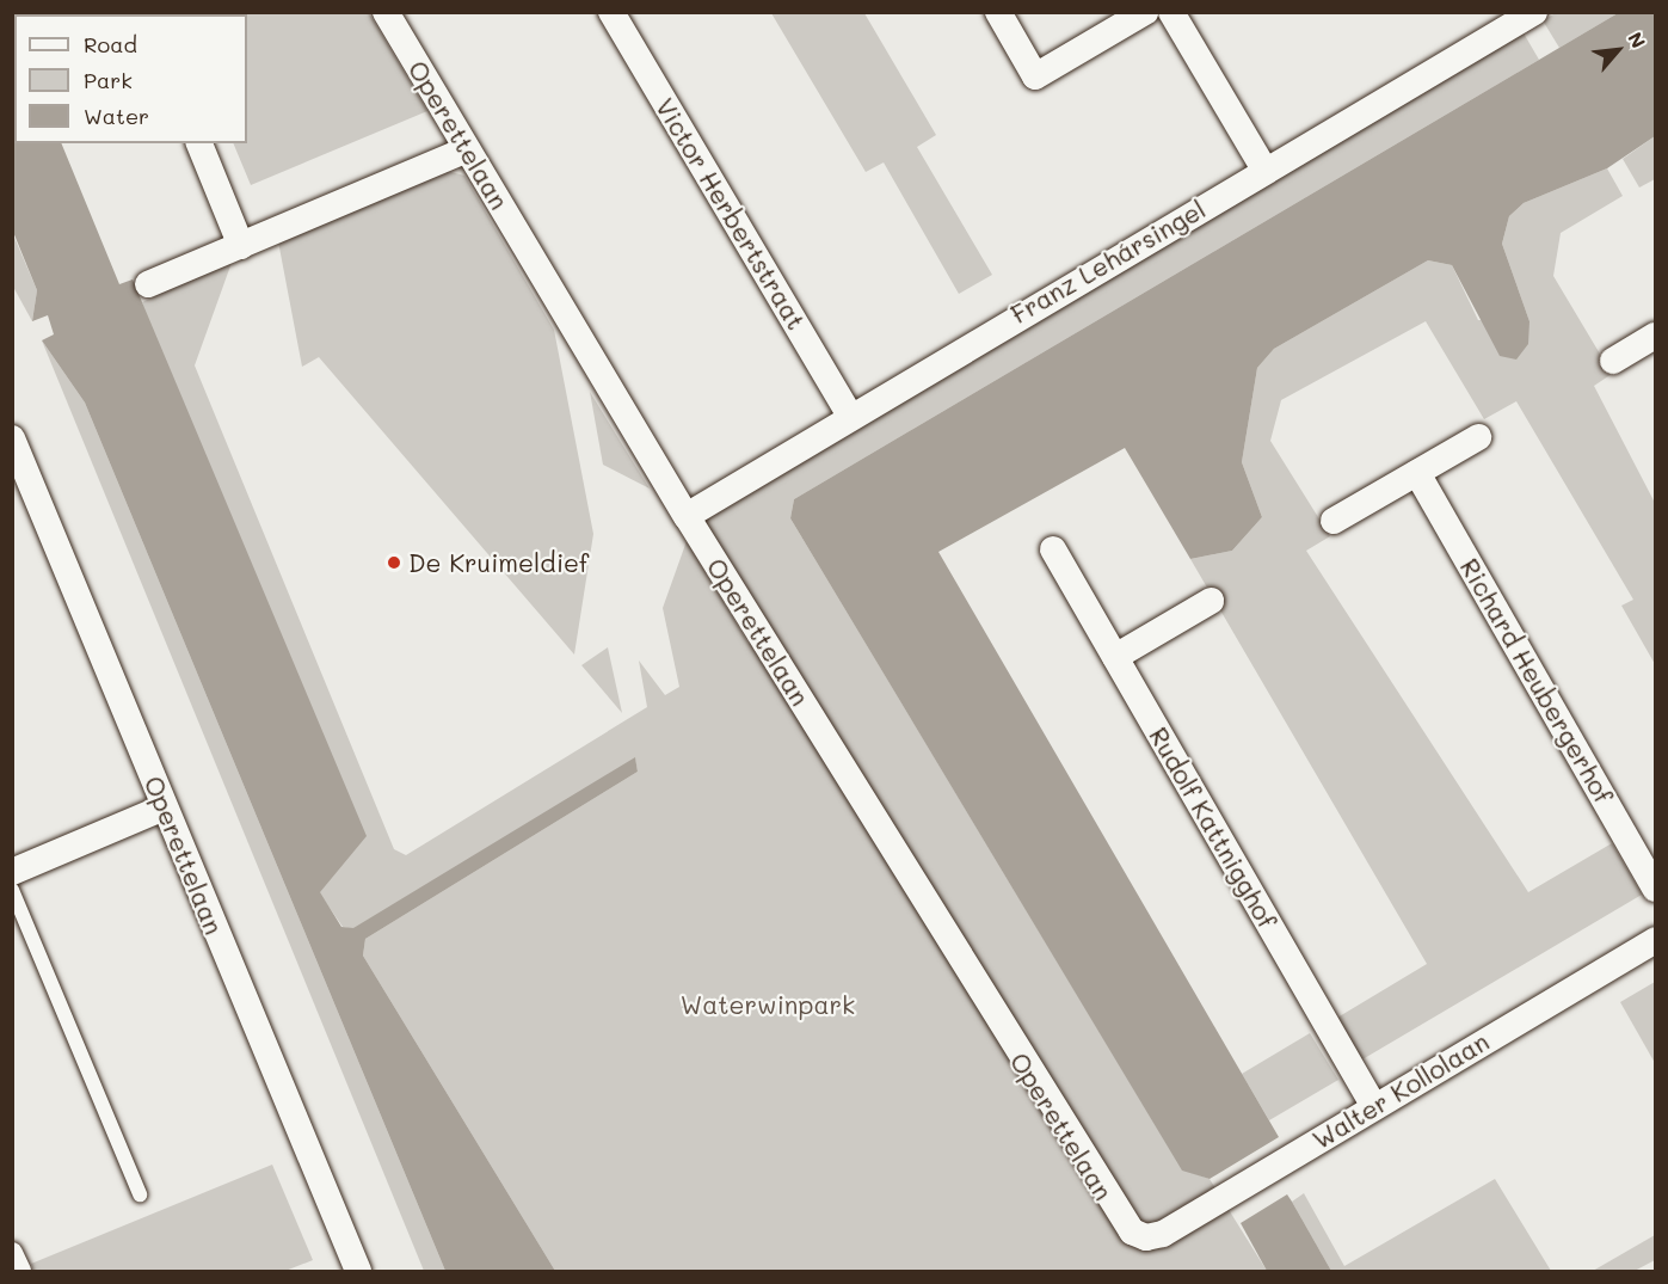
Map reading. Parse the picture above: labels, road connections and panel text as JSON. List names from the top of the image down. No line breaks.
{"streets":{"street":["Operettelaan","Victor Herbertstraat","Franz Lehársingel","Richard Heubergerhof","Rudolf Kattnigghof","Walter Kollolaan"]},"crossings":[["Operettelaan","Franz Lehársingel"],["Operettelaan","Walter Kollolaan"],["Victor Herbertstraat","Franz Lehársingel"],["Rudolf Kattnigghof","Walter Kollolaan"]],"parks":["Waterwinpark"],"places":["De Kruimeldief"],"legend":["Road","Park","Water"],"north":"top right"}
